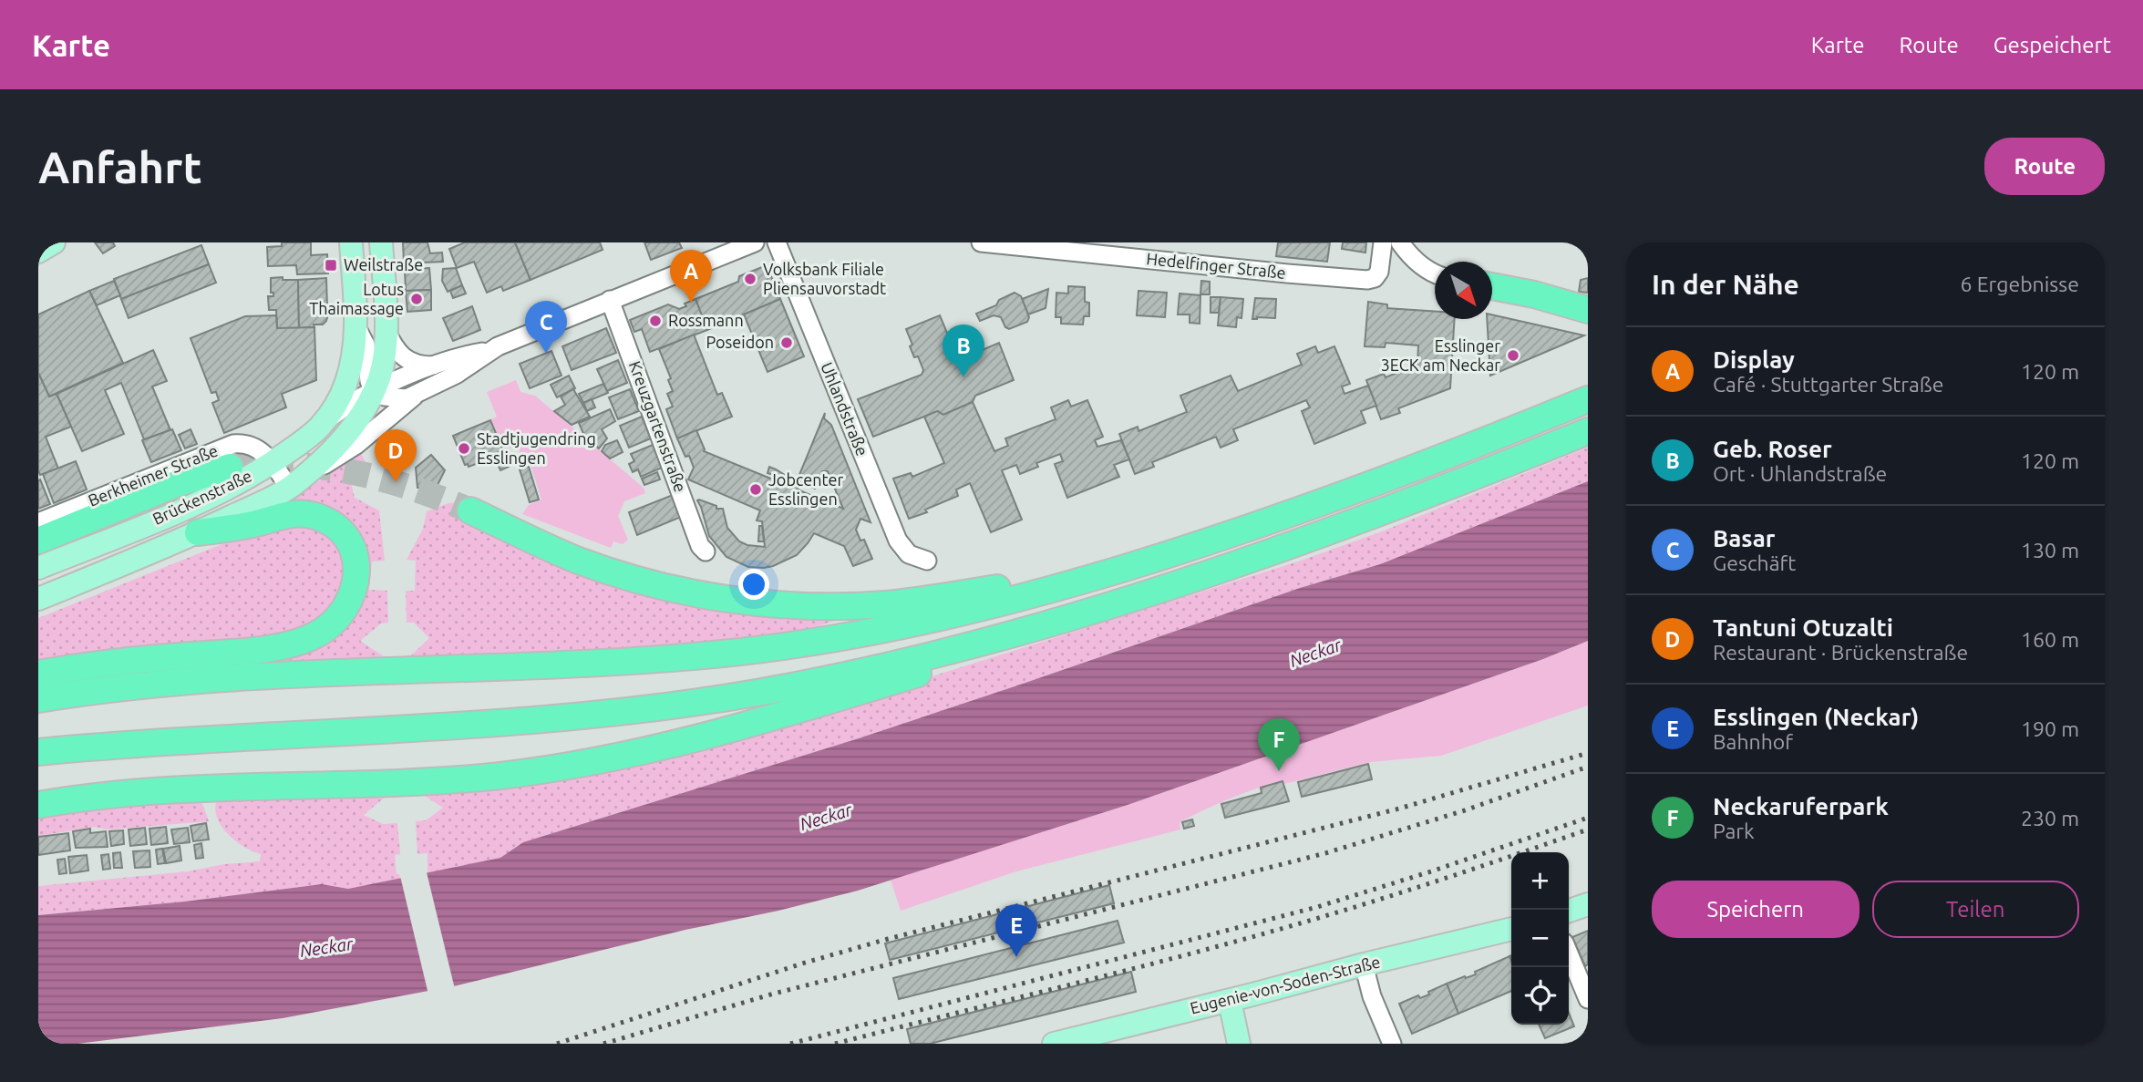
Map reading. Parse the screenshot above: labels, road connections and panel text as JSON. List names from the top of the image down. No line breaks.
{"streets":{"main road":["Brückenstraße","Eugenie-von-Soden-Straße"],"street":["Hedelfinger Straße","Uhlandstraße","Kreuzgartenstraße","Berkheimer Straße"]},"crossings":[["Berkheimer Straße","Brückenstraße"]],"water":["Neckar"],"places":{"transit":["Weilstraße"],"other":["Volksbank Filiale Pliensauvorstadt","Lotus Thaimassage","Rossmann","Poseidon","Esslinger 3ECK am Neckar","Stadtjugendring Esslingen","Jobcenter Esslingen"]},"north":"bottom right","page":{"header":"Karte","nav":["Karte","Route","Gespeichert"],"buttons":["Route",["Speichern","Teilen"]],"title":"Anfahrt","heading":["In der Nähe","6 Ergebnisse"],"pins":["A","C","B","D","F","E"],"list":[{"mark":"A","name":"Display","note":"Café · Stuttgarter Straße","value":"120 m"},{"mark":"B","name":"Geb. Roser","note":"Ort · Uhlandstraße","value":"120 m"},{"mark":"C","name":"Basar","note":"Geschäft","value":"130 m"},{"mark":"D","name":"Tantuni Otuzalti","note":"Restaurant · Brückenstraße","value":"160 m"},{"mark":"E","name":"Esslingen (Neckar)","note":"Bahnhof","value":"190 m"},{"mark":"F","name":"Neckaruferpark","note":"Park","value":"230 m"}],"map_buttons":["+","−"]}}
